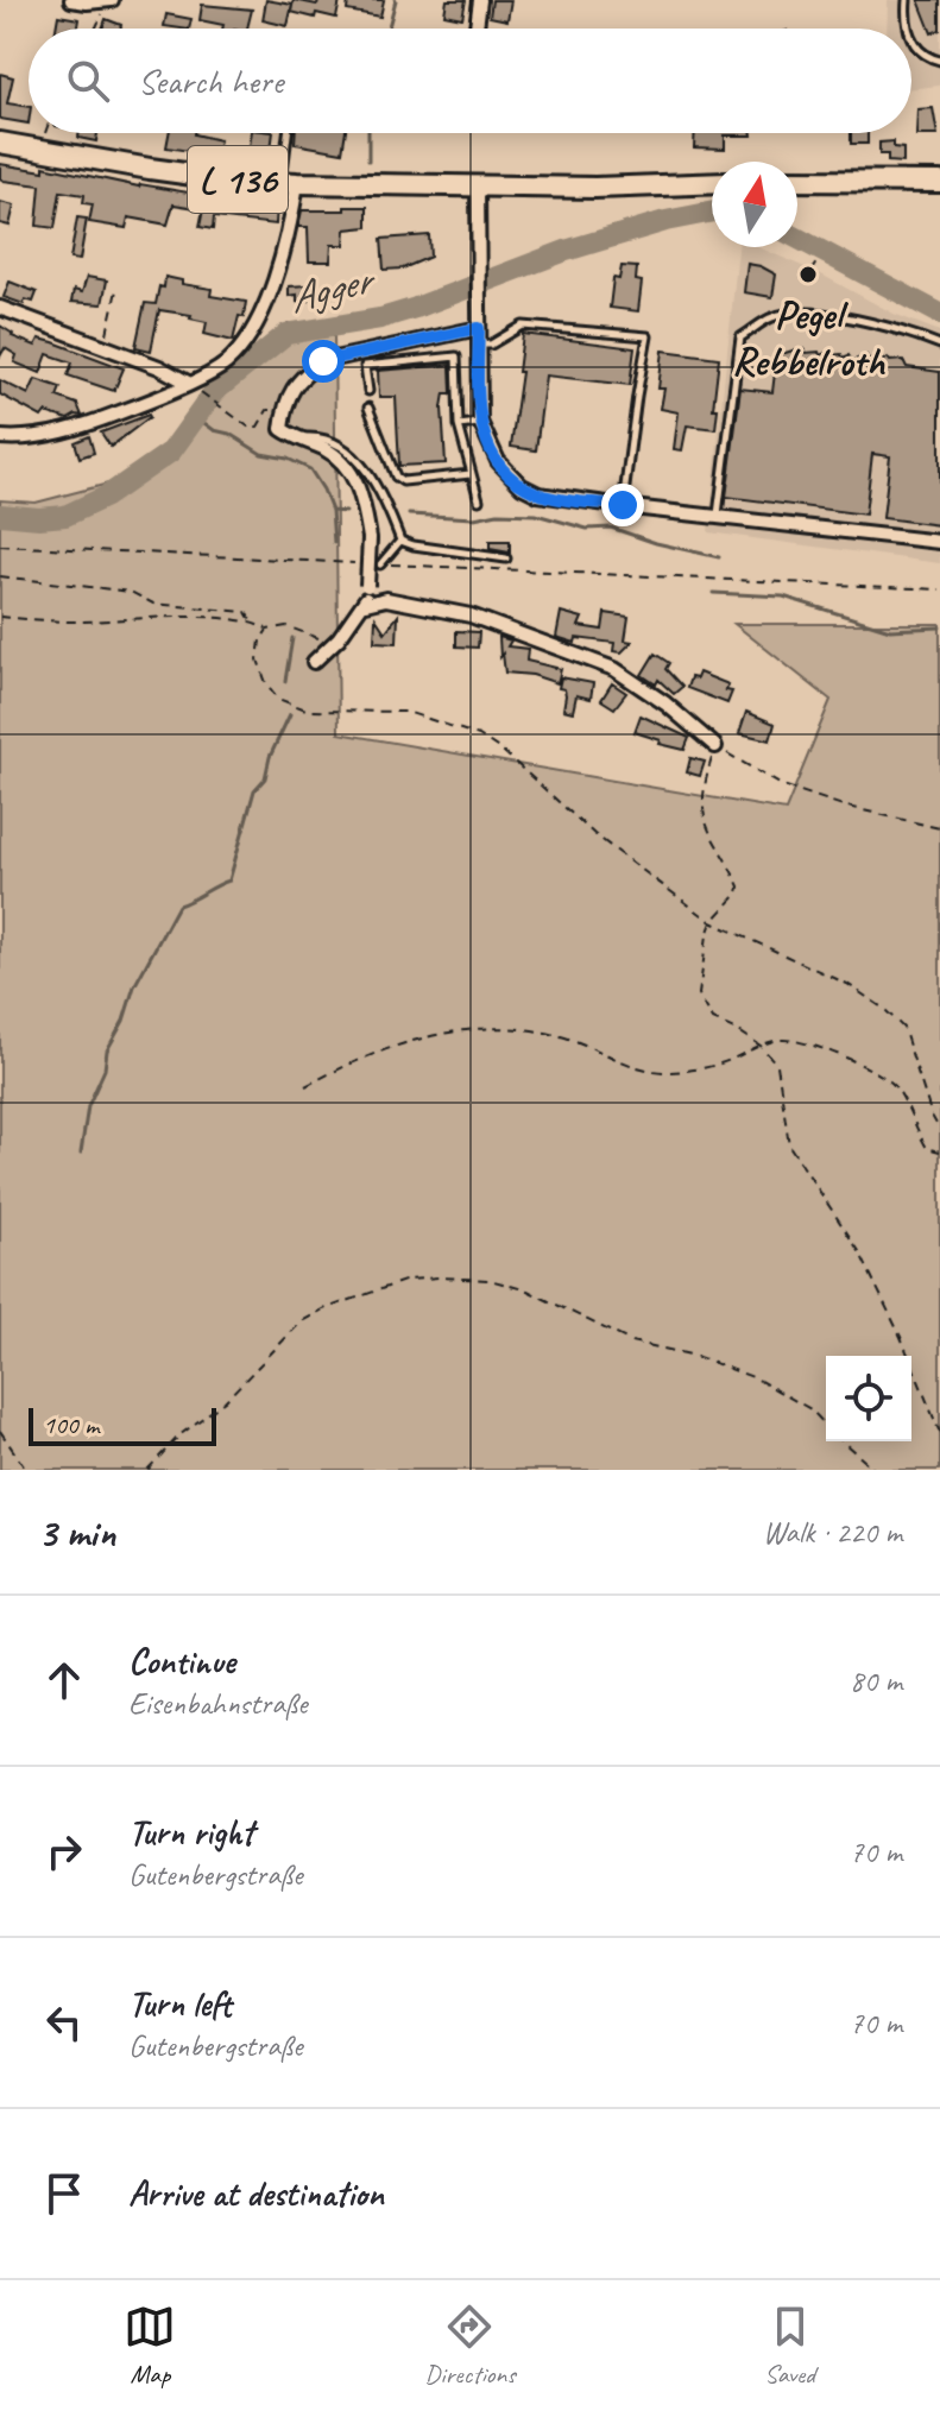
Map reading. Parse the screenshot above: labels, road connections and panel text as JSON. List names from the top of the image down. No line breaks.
{"streets":{"main road":["L 136"]},"water":["Agger"],"places":["Pegel Rebbelroth"],"scale_bar":"100 m","north":"top","page":{"search":"Search here","scale":"100 m","heading":["3 min","Walk · 220 m"],"list":[["Continue","Eisenbahnstraße","80 m"],["Turn right","Gutenbergstraße","70 m"],["Turn left","Gutenbergstraße","70 m"],"Arrive at destination"],"nav":["Map","Directions","Saved"]}}
